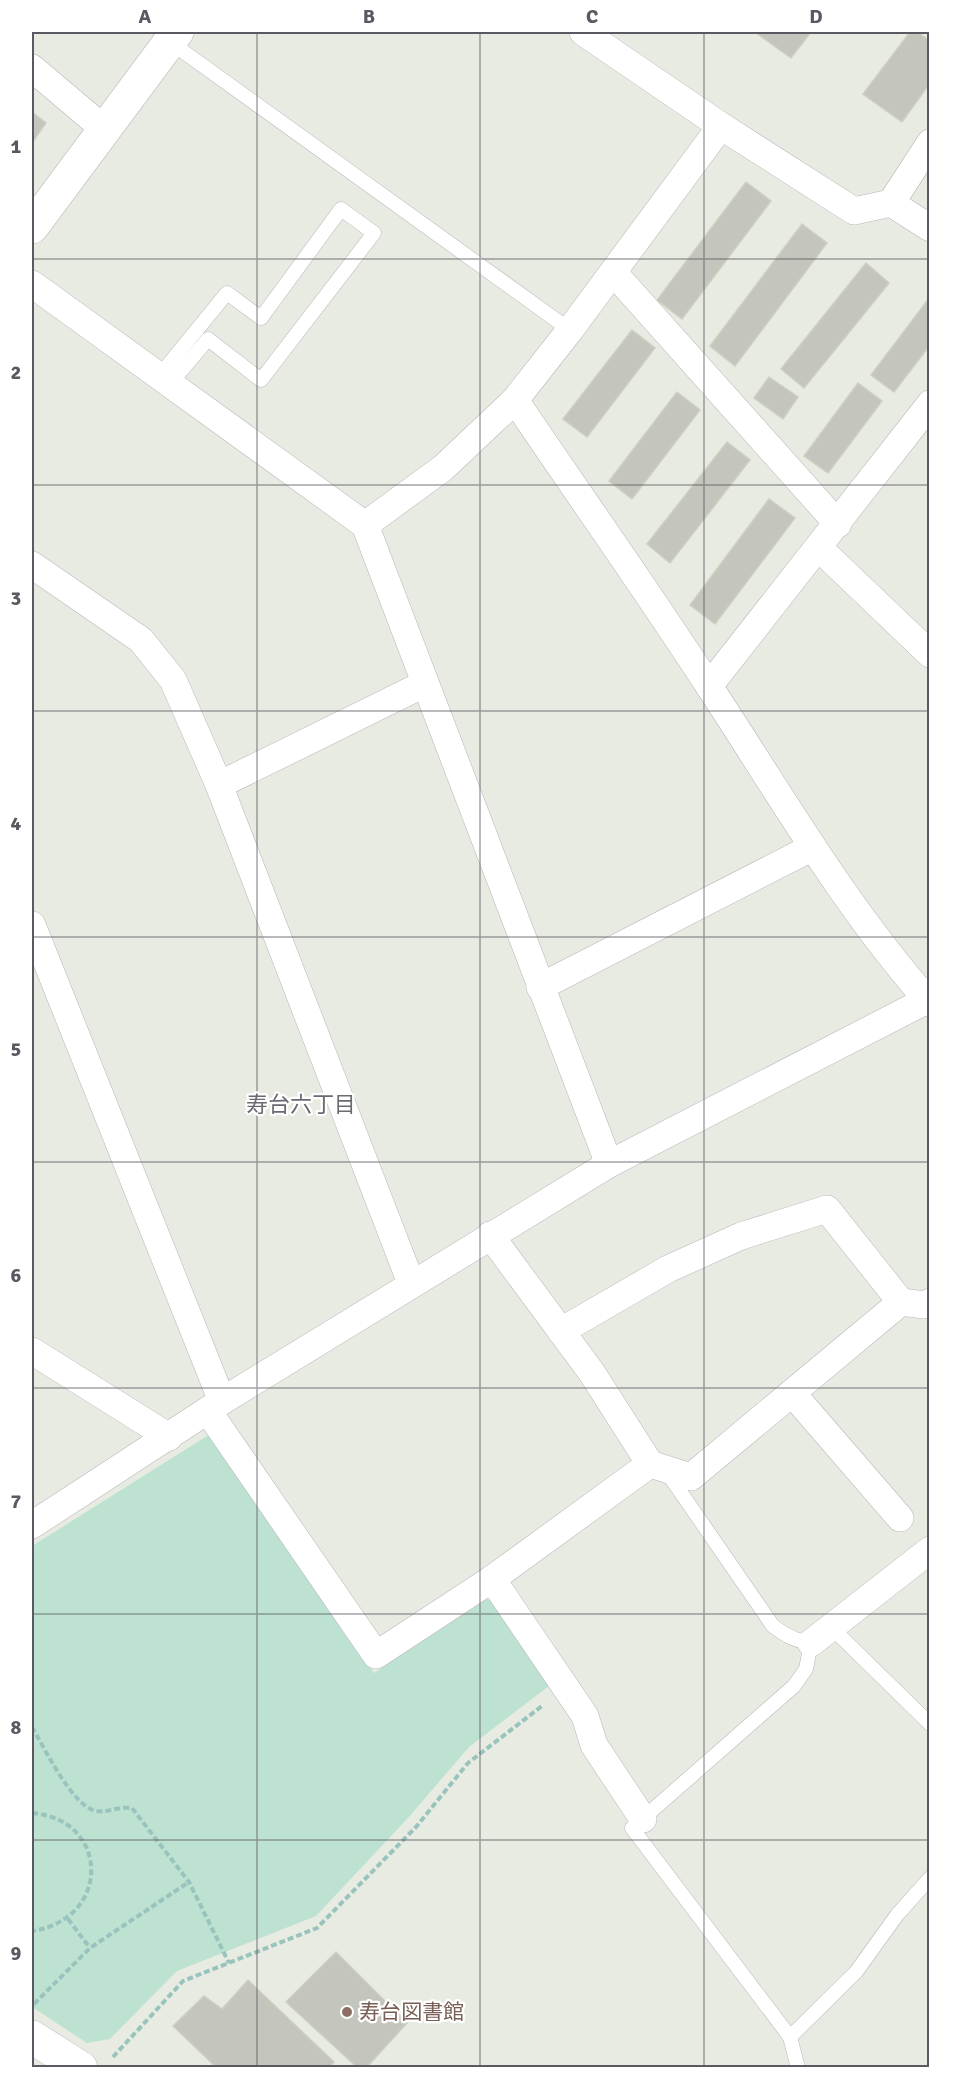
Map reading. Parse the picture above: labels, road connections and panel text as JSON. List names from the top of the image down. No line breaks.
{"districts":["寿台六丁目"],"places":["寿台図書館"],"grid":{"columns":["A","B","C","D"],"rows":["1","2","3","4","5","6","7","8","9"]}}
